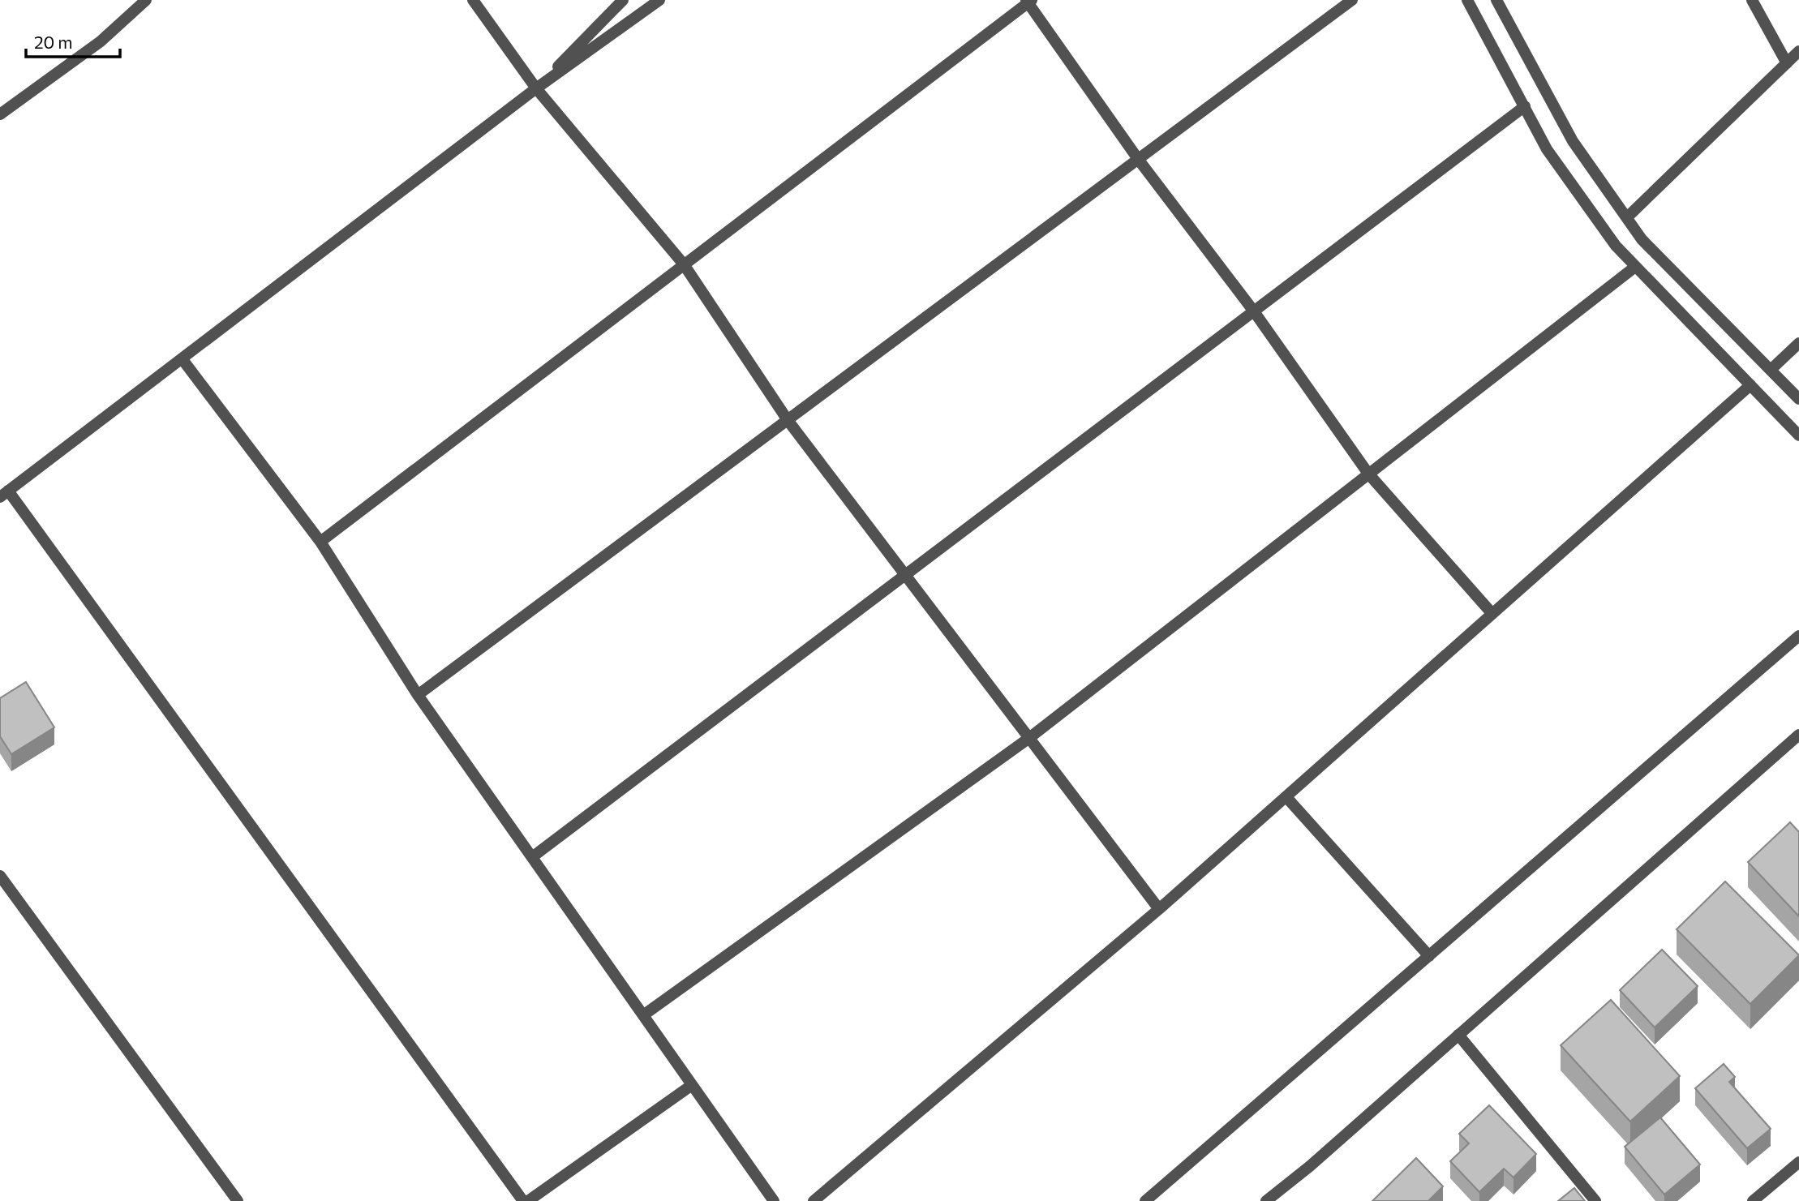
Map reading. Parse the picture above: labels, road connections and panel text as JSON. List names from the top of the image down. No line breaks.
{"scale_bar":"20 m"}
